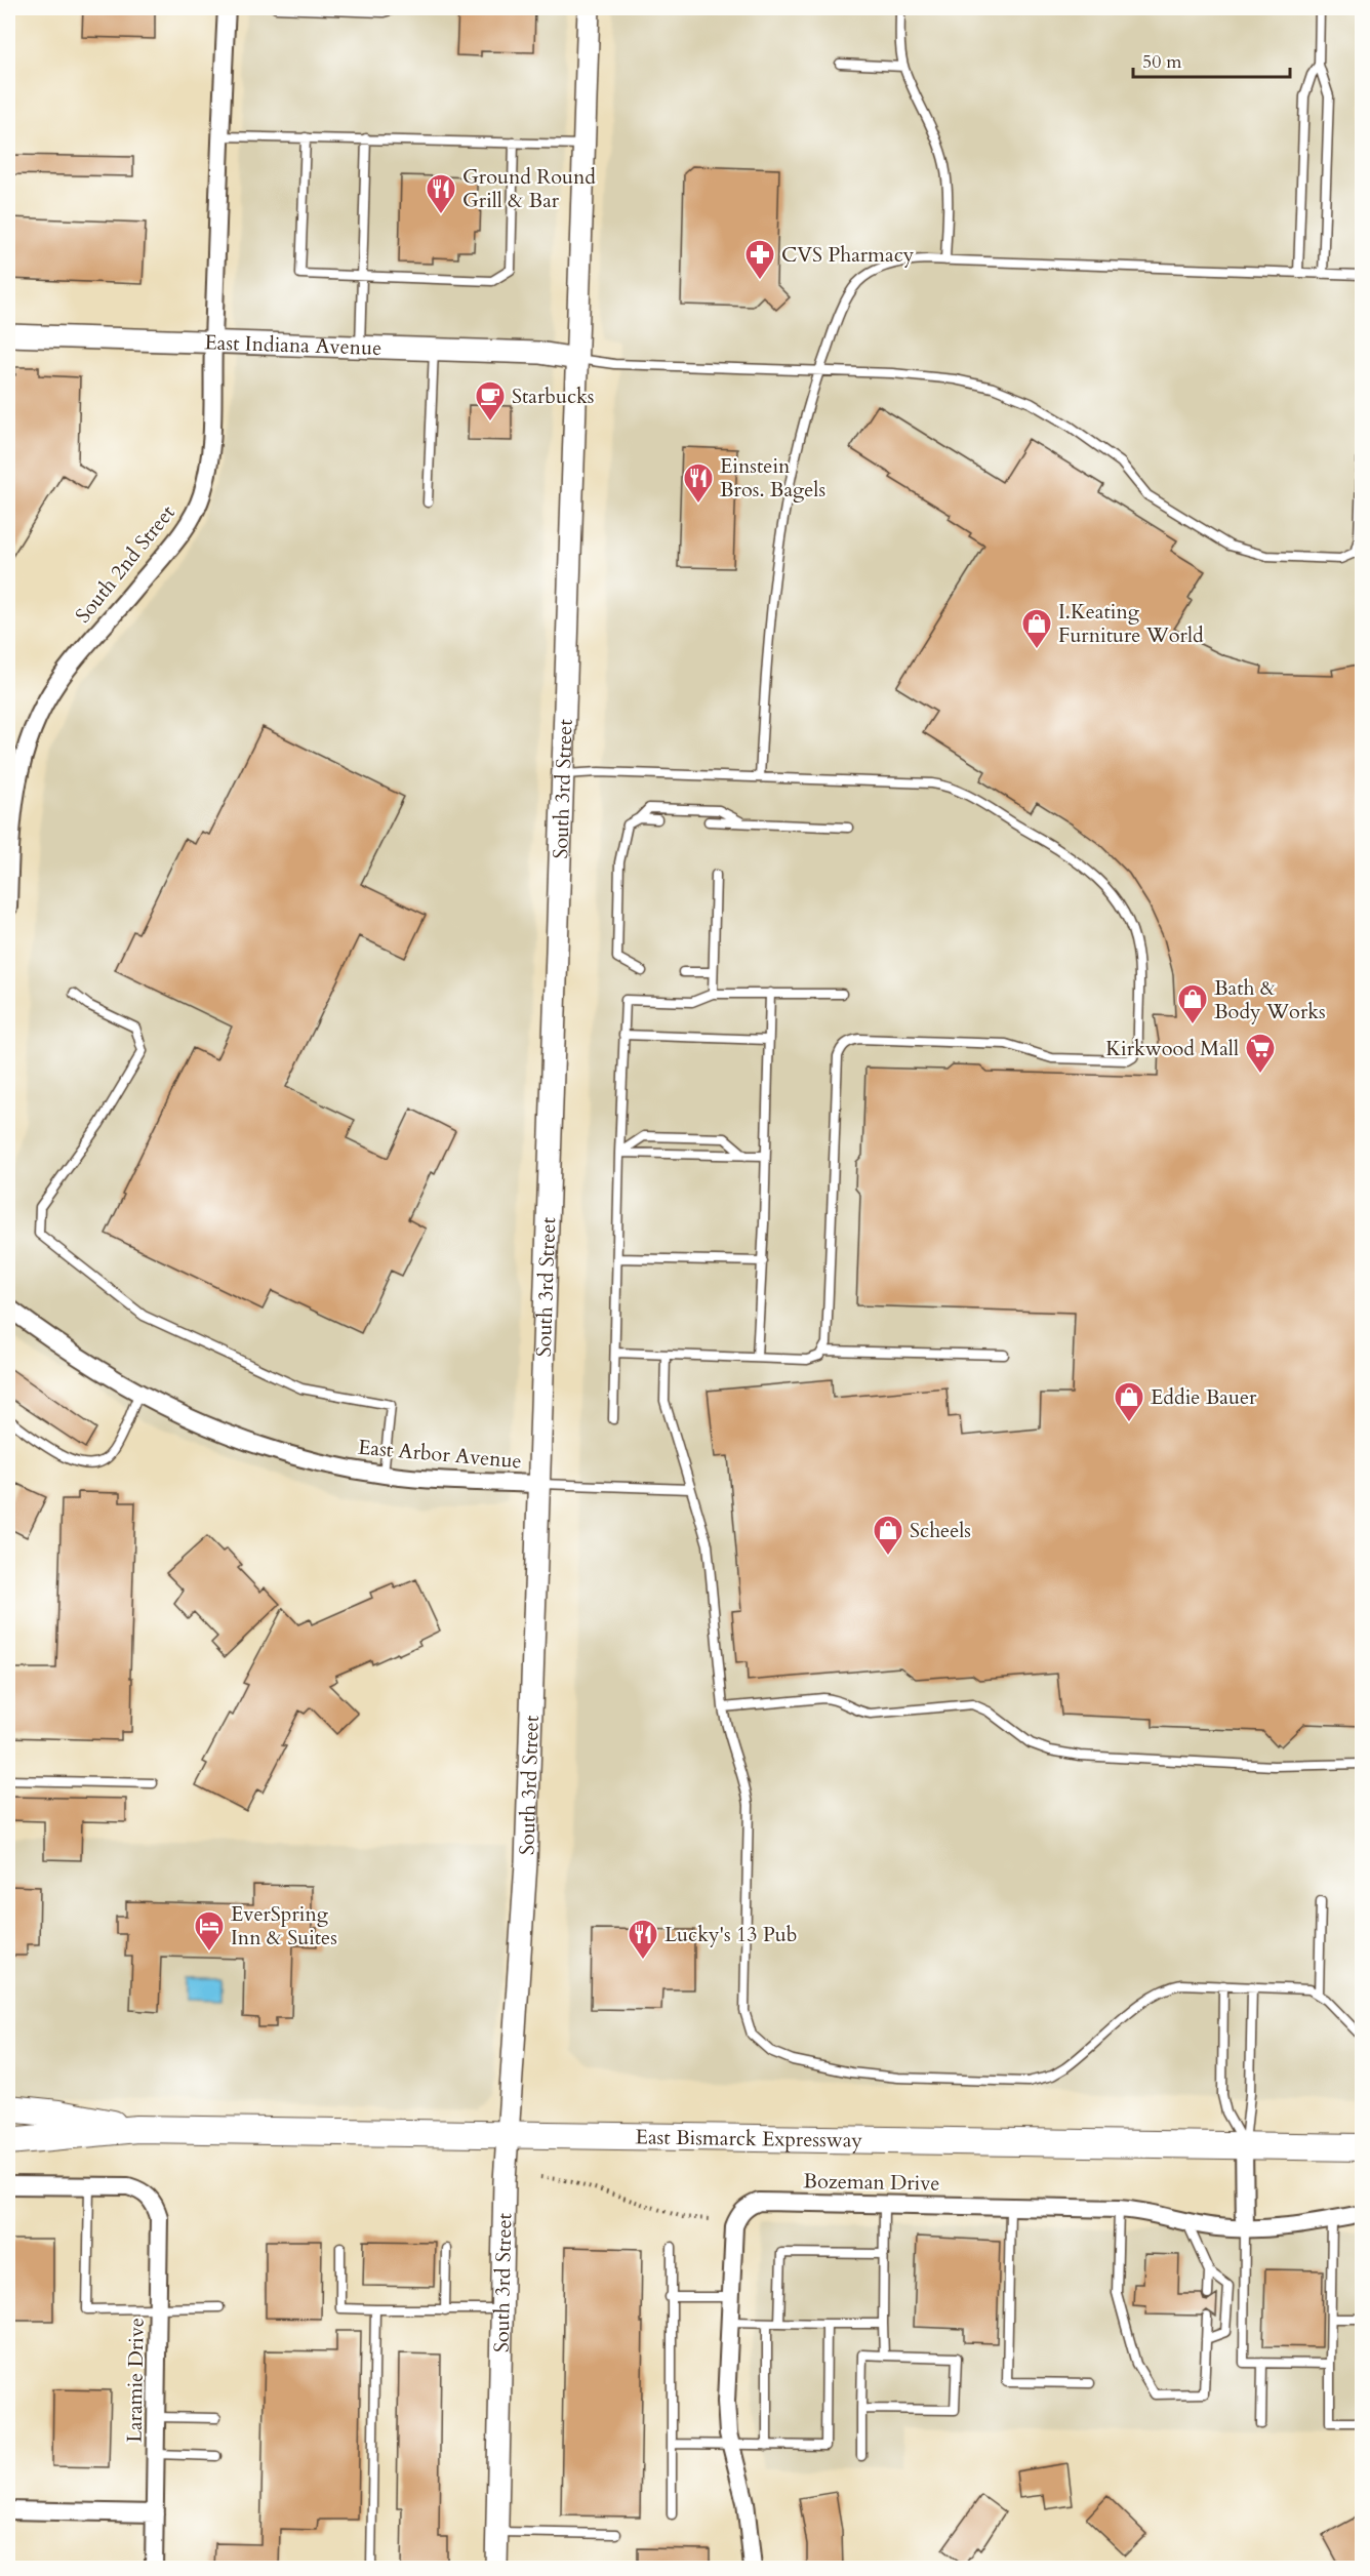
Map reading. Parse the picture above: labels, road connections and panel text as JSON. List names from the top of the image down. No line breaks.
{"streets":{"main road":["East Bismarck Expressway"],"street":["East Indiana Avenue","South 2nd Street","South 3rd Street","East Arbor Avenue","Bozeman Drive","Laramie Drive"]},"crossings":[["East Indiana Avenue","South 2nd Street"],["East Indiana Avenue","South 3rd Street"],["South 3rd Street","East Arbor Avenue"],["South 3rd Street","East Bismarck Expressway"]],"places":{"restaurant":["Ground Round Grill & Bar","Einstein Bros. Bagels","Lucky's 13 Pub"],"pharmacy":["CVS Pharmacy"],"cafe":["Starbucks"],"shop":["I.Keating Furniture World","Bath & Body Works","Eddie Bauer","Scheels"],"supermarket":["Kirkwood Mall"],"hotel":["EverSpring Inn & Suites"]},"scale_bar":"50 m"}
